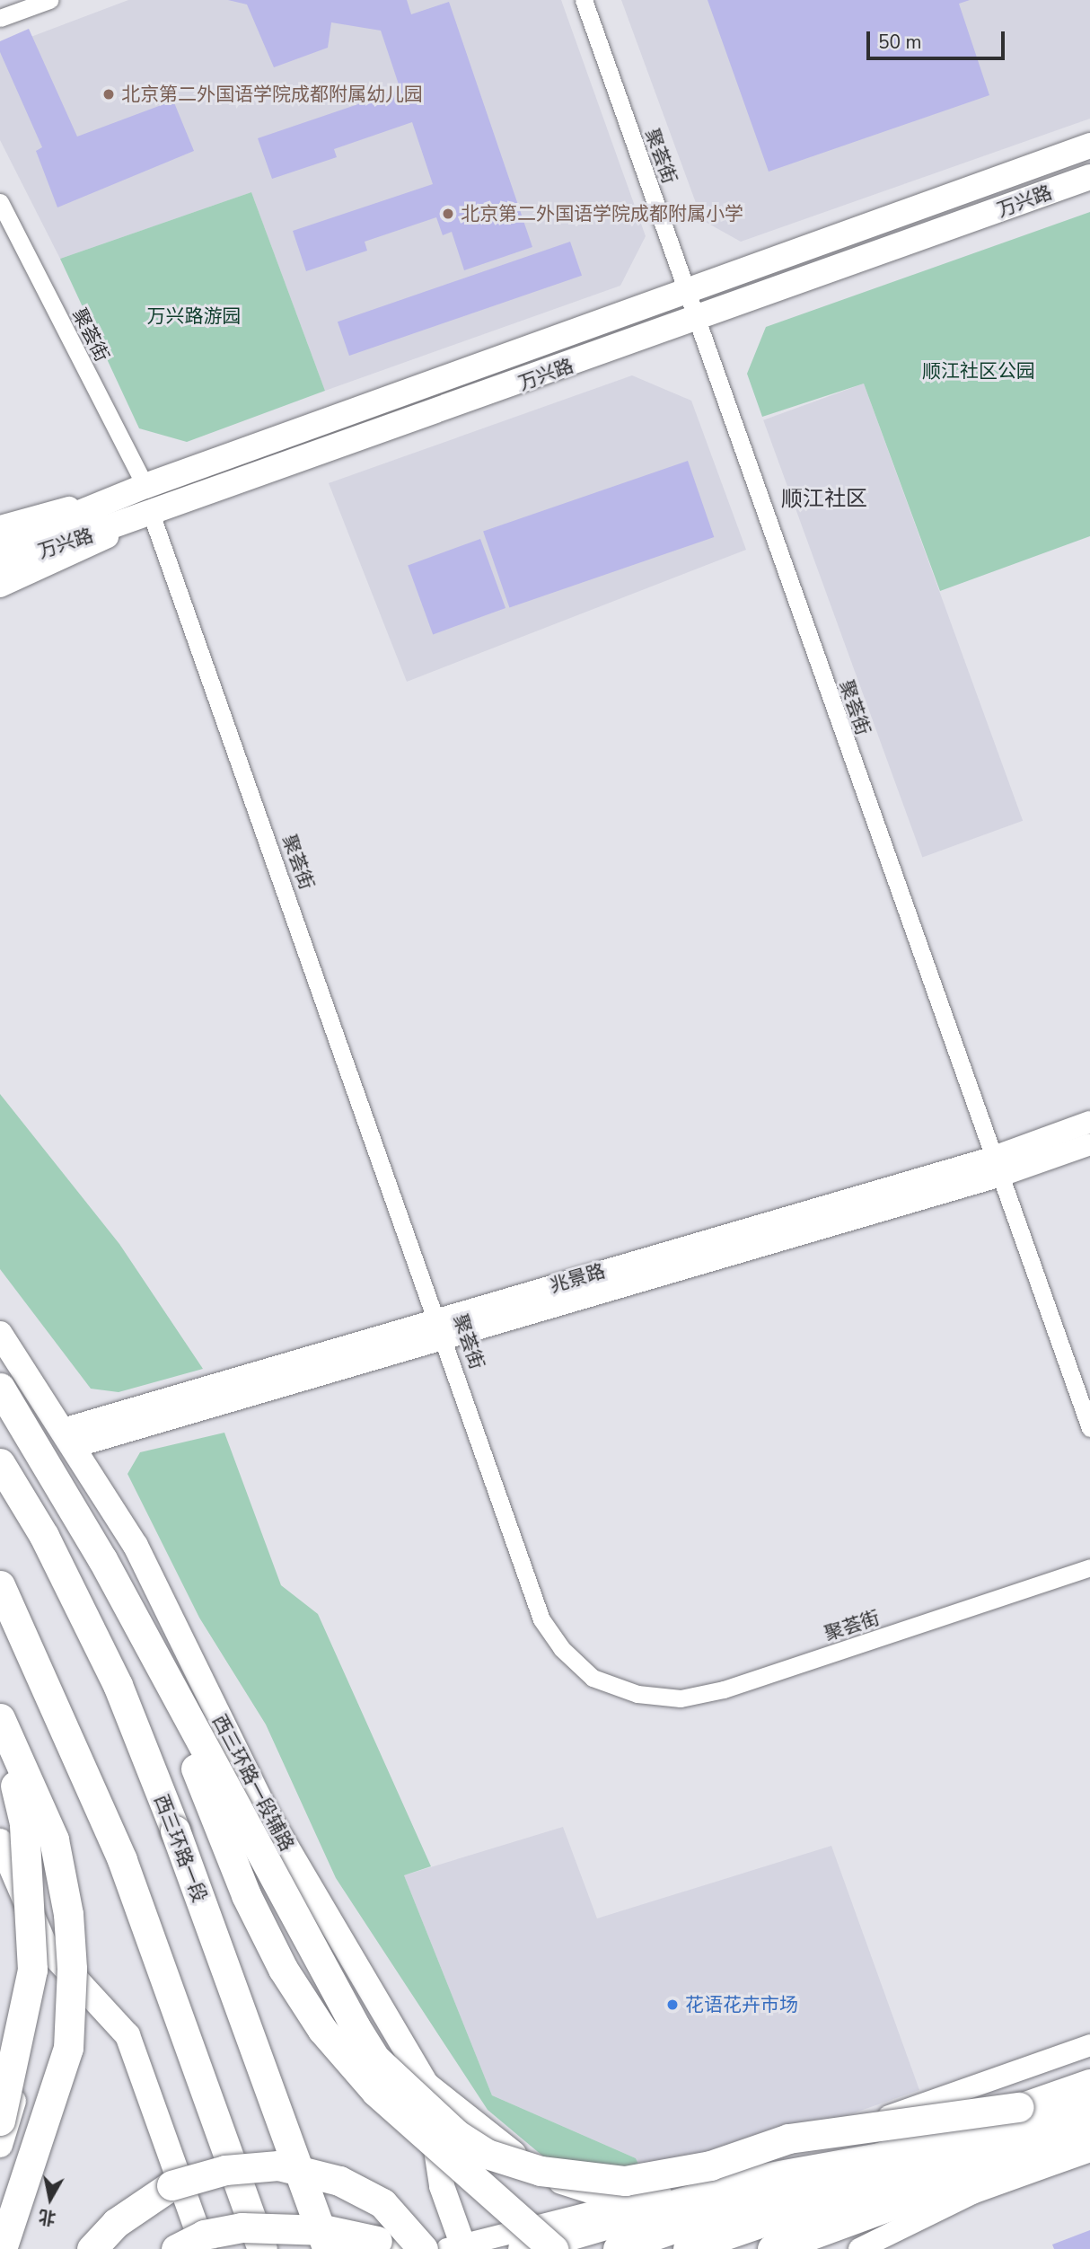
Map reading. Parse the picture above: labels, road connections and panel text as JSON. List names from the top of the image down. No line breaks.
{"streets":{"highway":["西三环路一段"],"main road":["万兴路","西三环路一段辅路"],"street":["聚荟街","兆景路"]},"crossings":[["聚荟街","万兴路"],["聚荟街","兆景路"],["兆景路","西三环路一段辅路"]],"districts":["顺江社区"],"parks":["万兴路游园","顺江社区公园"],"places":["北京第二外国语学院成都附属幼儿园","北京第二外国语学院成都附属小学","花语花卉市场"],"scale_bar":"50 m","north":"bottom"}
